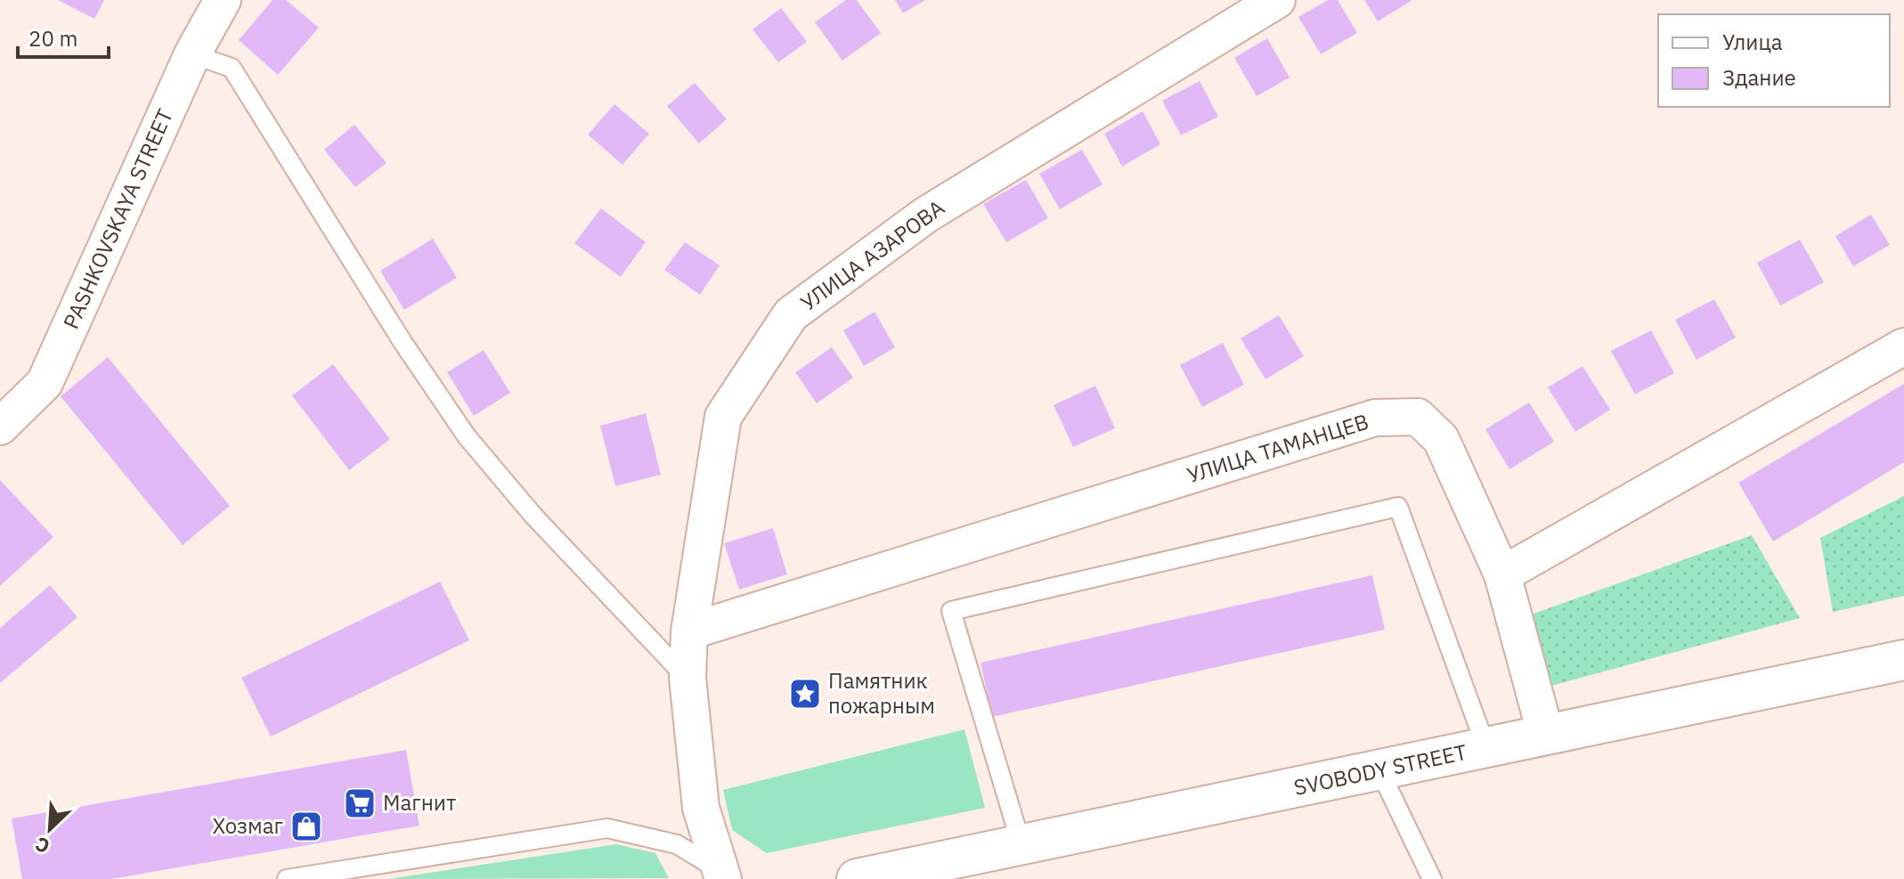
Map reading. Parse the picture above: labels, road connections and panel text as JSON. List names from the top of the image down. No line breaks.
{"streets":{"street":["PASHKOVSKAYA STREET","УЛИЦА АЗАРОВА","УЛИЦА ТАМАНЦЕВ","SVOBODY STREET"]},"crossings":[["УЛИЦА АЗАРОВА","УЛИЦА ТАМАНЦЕВ"],["УЛИЦА ТАМАНЦЕВ","SVOBODY STREET"]],"places":{"place":["Памятник пожарным"],"supermarket":["Магнит"],"shop":["Хозмаг"]},"legend":["Улица","Здание"],"scale_bar":"20 m","north":"bottom left"}
